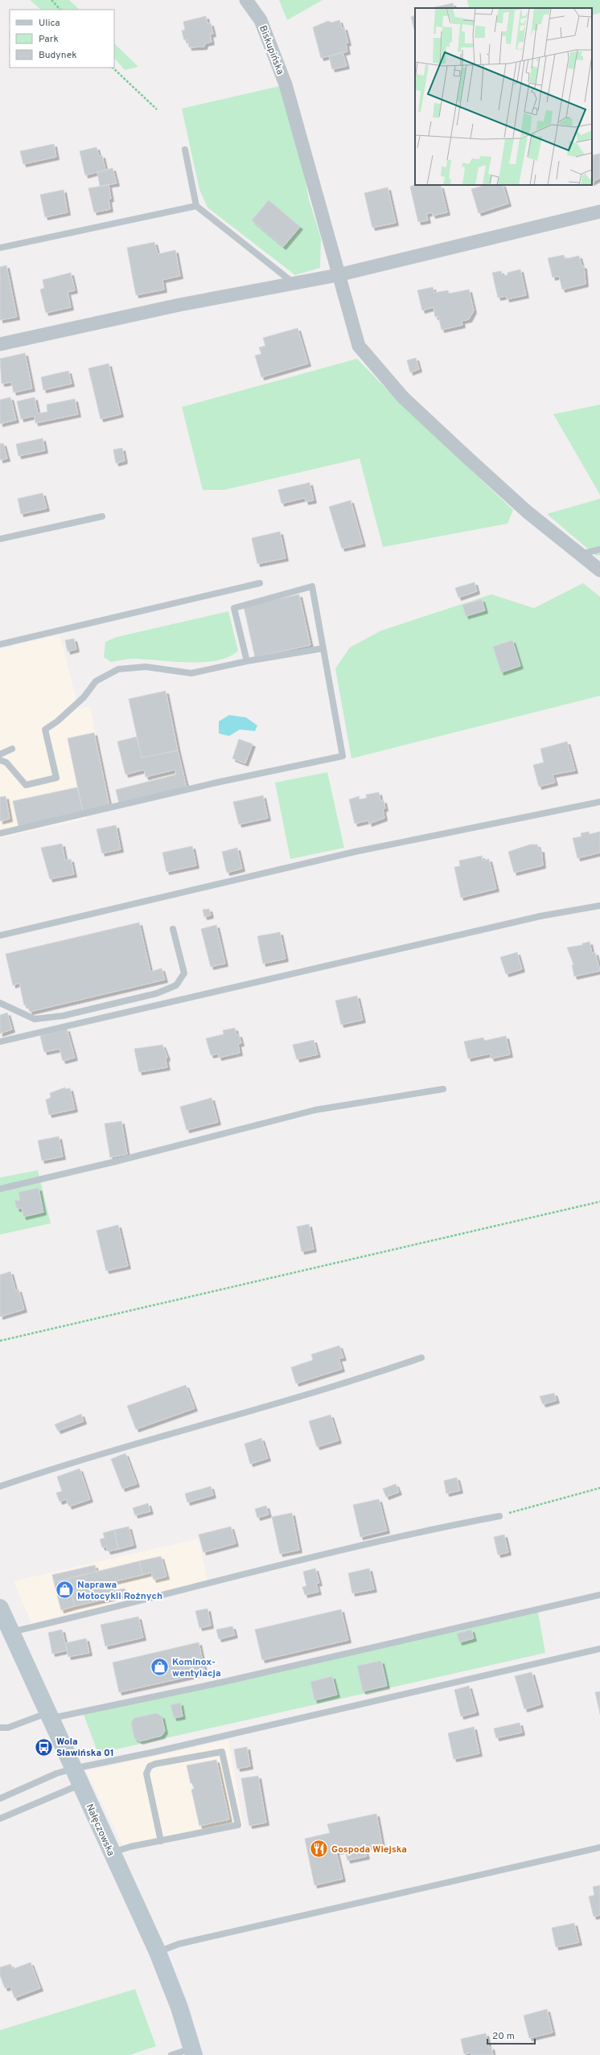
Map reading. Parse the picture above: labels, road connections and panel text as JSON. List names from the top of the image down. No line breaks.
{"streets":{"main road":["Nałęczowska"],"street":["Biskupińska"]},"places":{"shop":["Naprawa Motocykli Rożnych","Kominox- wentylacja"],"bus stop":["Wola Sławińska 01"],"restaurant":["Gospoda Wiejska"]},"legend":["Ulica","Park","Budynek"],"scale_bar":"20 m"}
